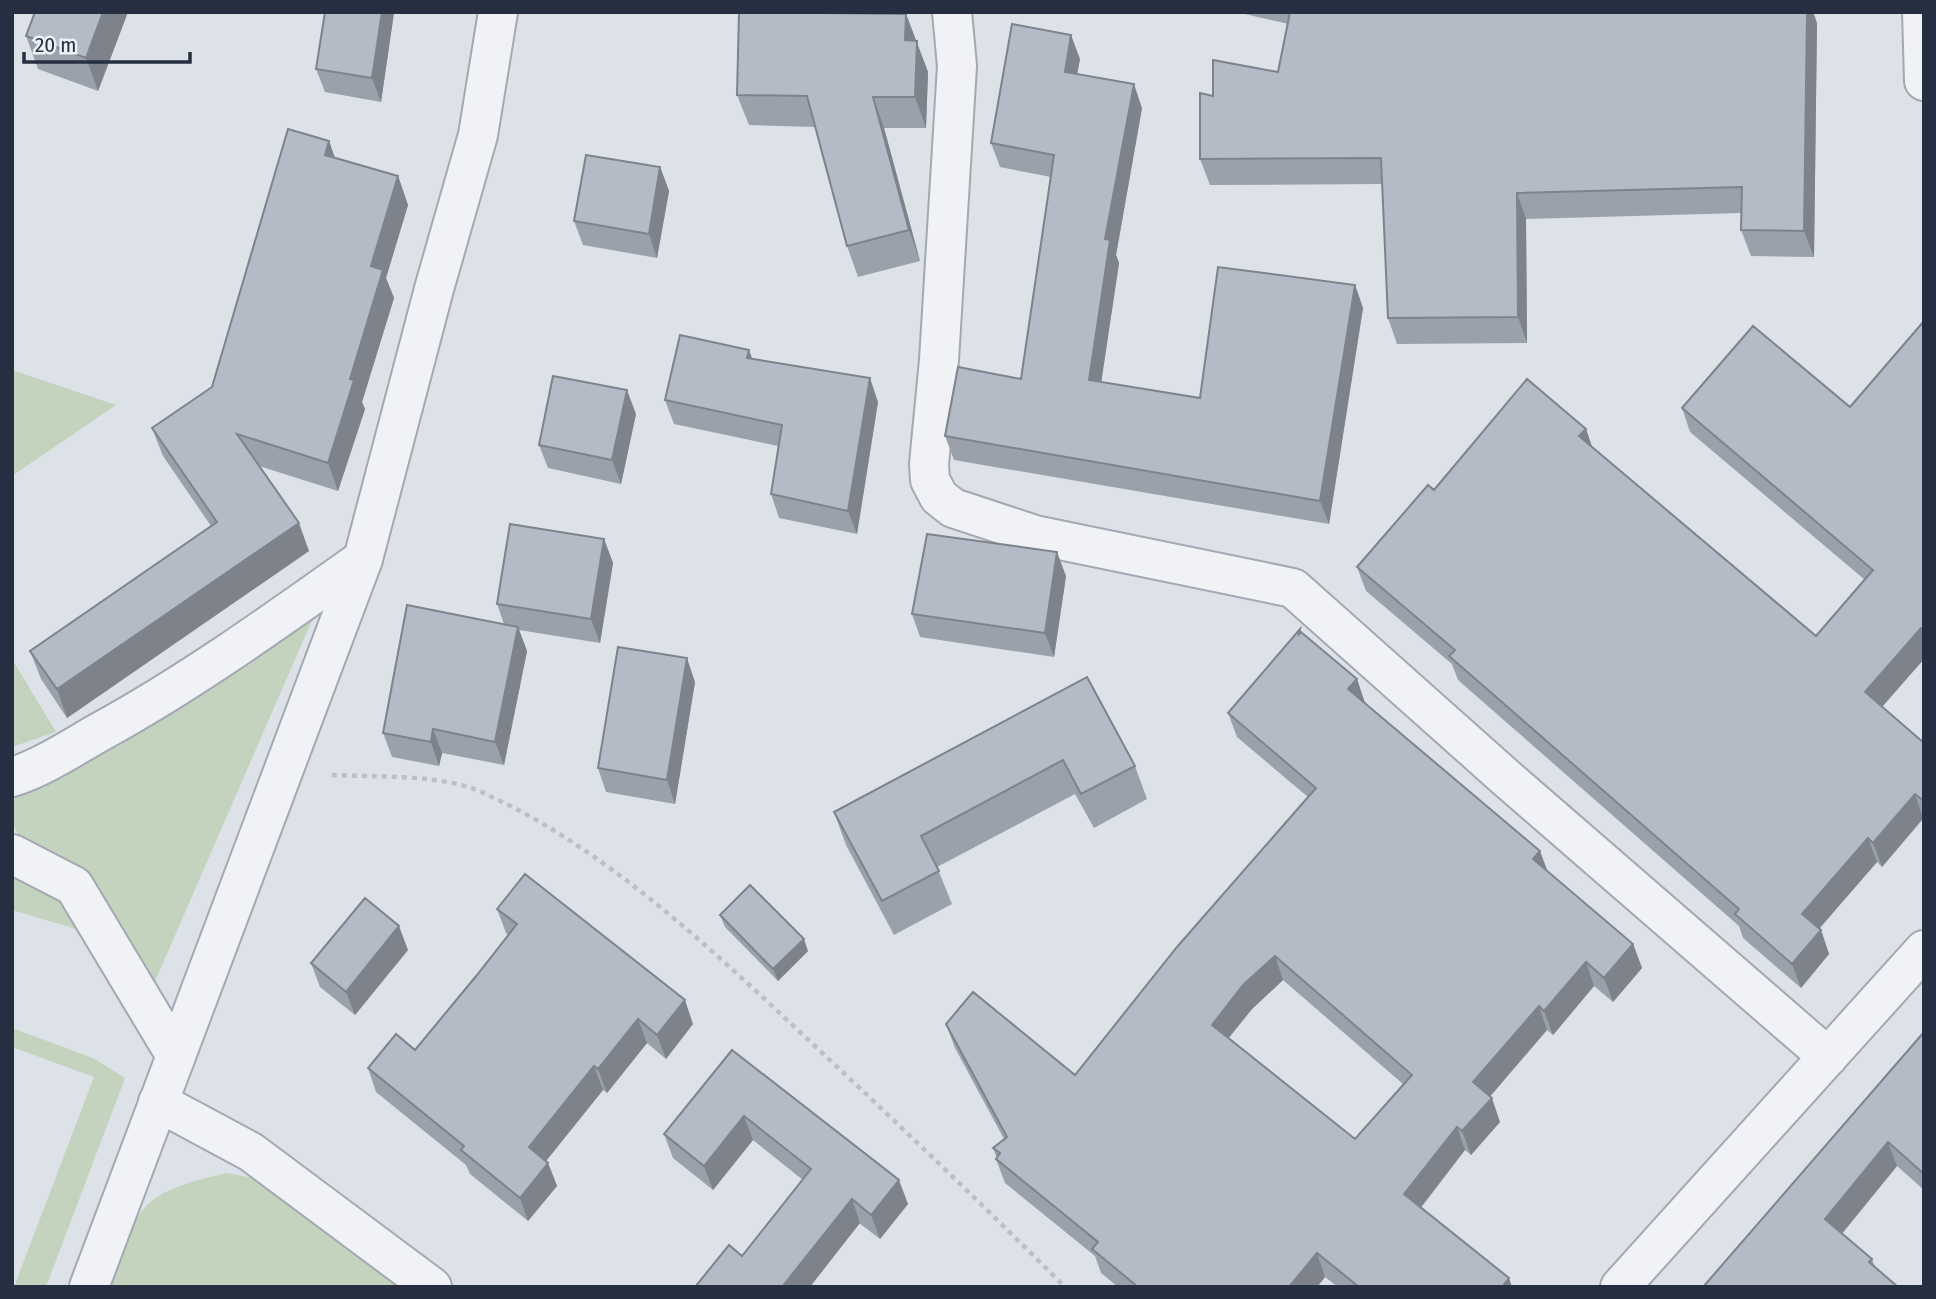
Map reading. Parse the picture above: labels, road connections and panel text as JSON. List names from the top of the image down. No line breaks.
{"scale_bar":"20 m"}
